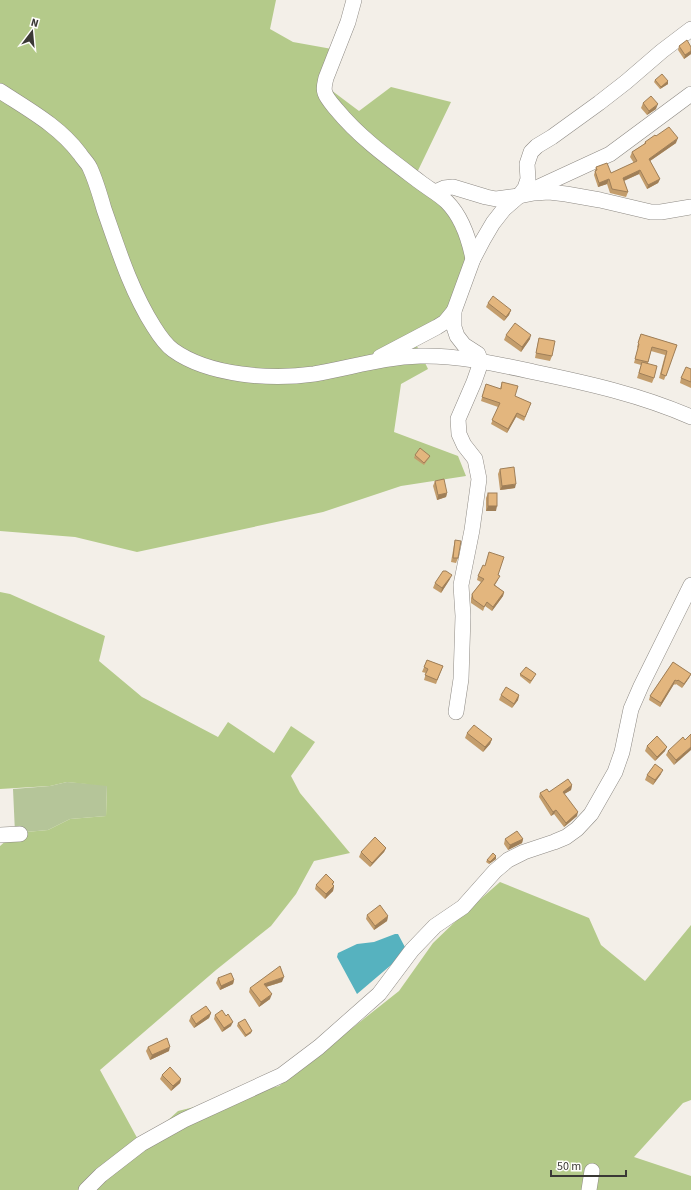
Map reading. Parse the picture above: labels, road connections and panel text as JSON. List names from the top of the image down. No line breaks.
{"scale_bar":"50 m","north":"top"}
